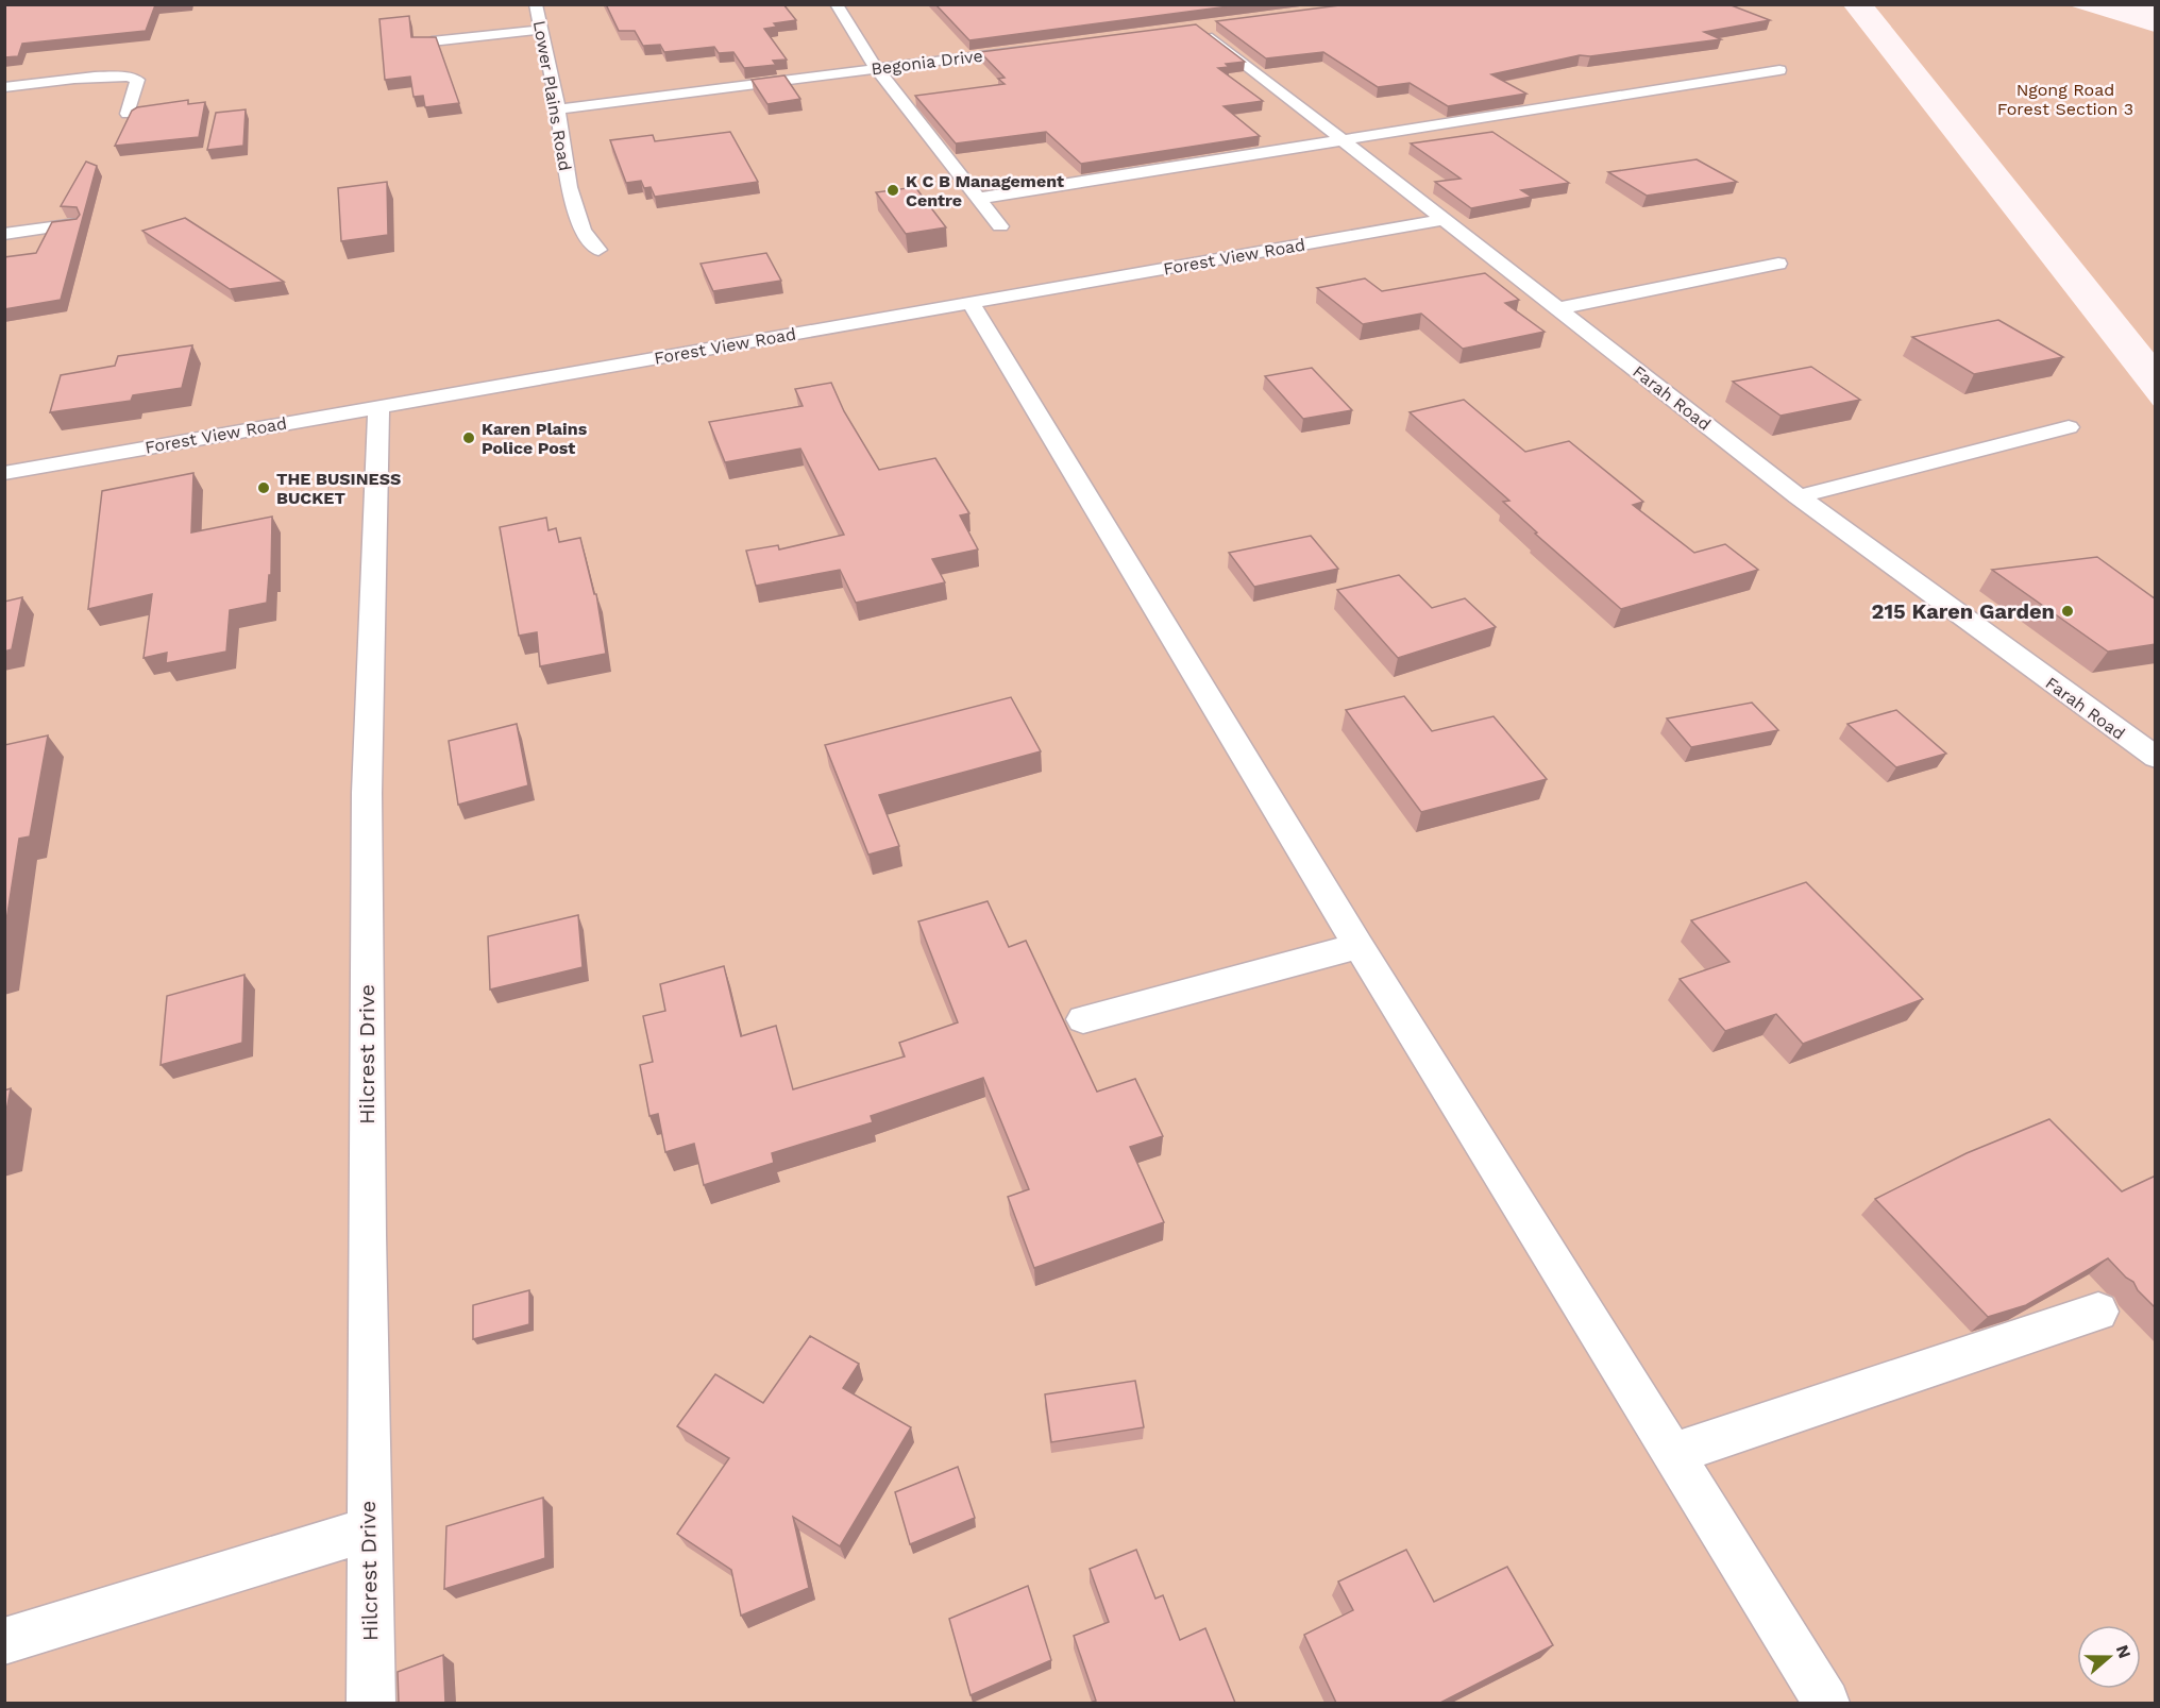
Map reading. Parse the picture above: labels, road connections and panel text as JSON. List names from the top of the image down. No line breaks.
{"streets":{"street":["Begonia Drive","Lower Plains Road","Forest View Road","Farah Road","Hilcrest Drive"]},"crossings":[["Begonia Drive","Lower Plains Road"],["Forest View Road","Farah Road"],["Forest View Road","Hilcrest Drive"]],"parks":["Ngong Road Forest Section 3"],"places":["K C B Management Centre","Karen Plains Police Post","THE BUSINESS BUCKET","215 Karen Garden"],"north":"right"}
